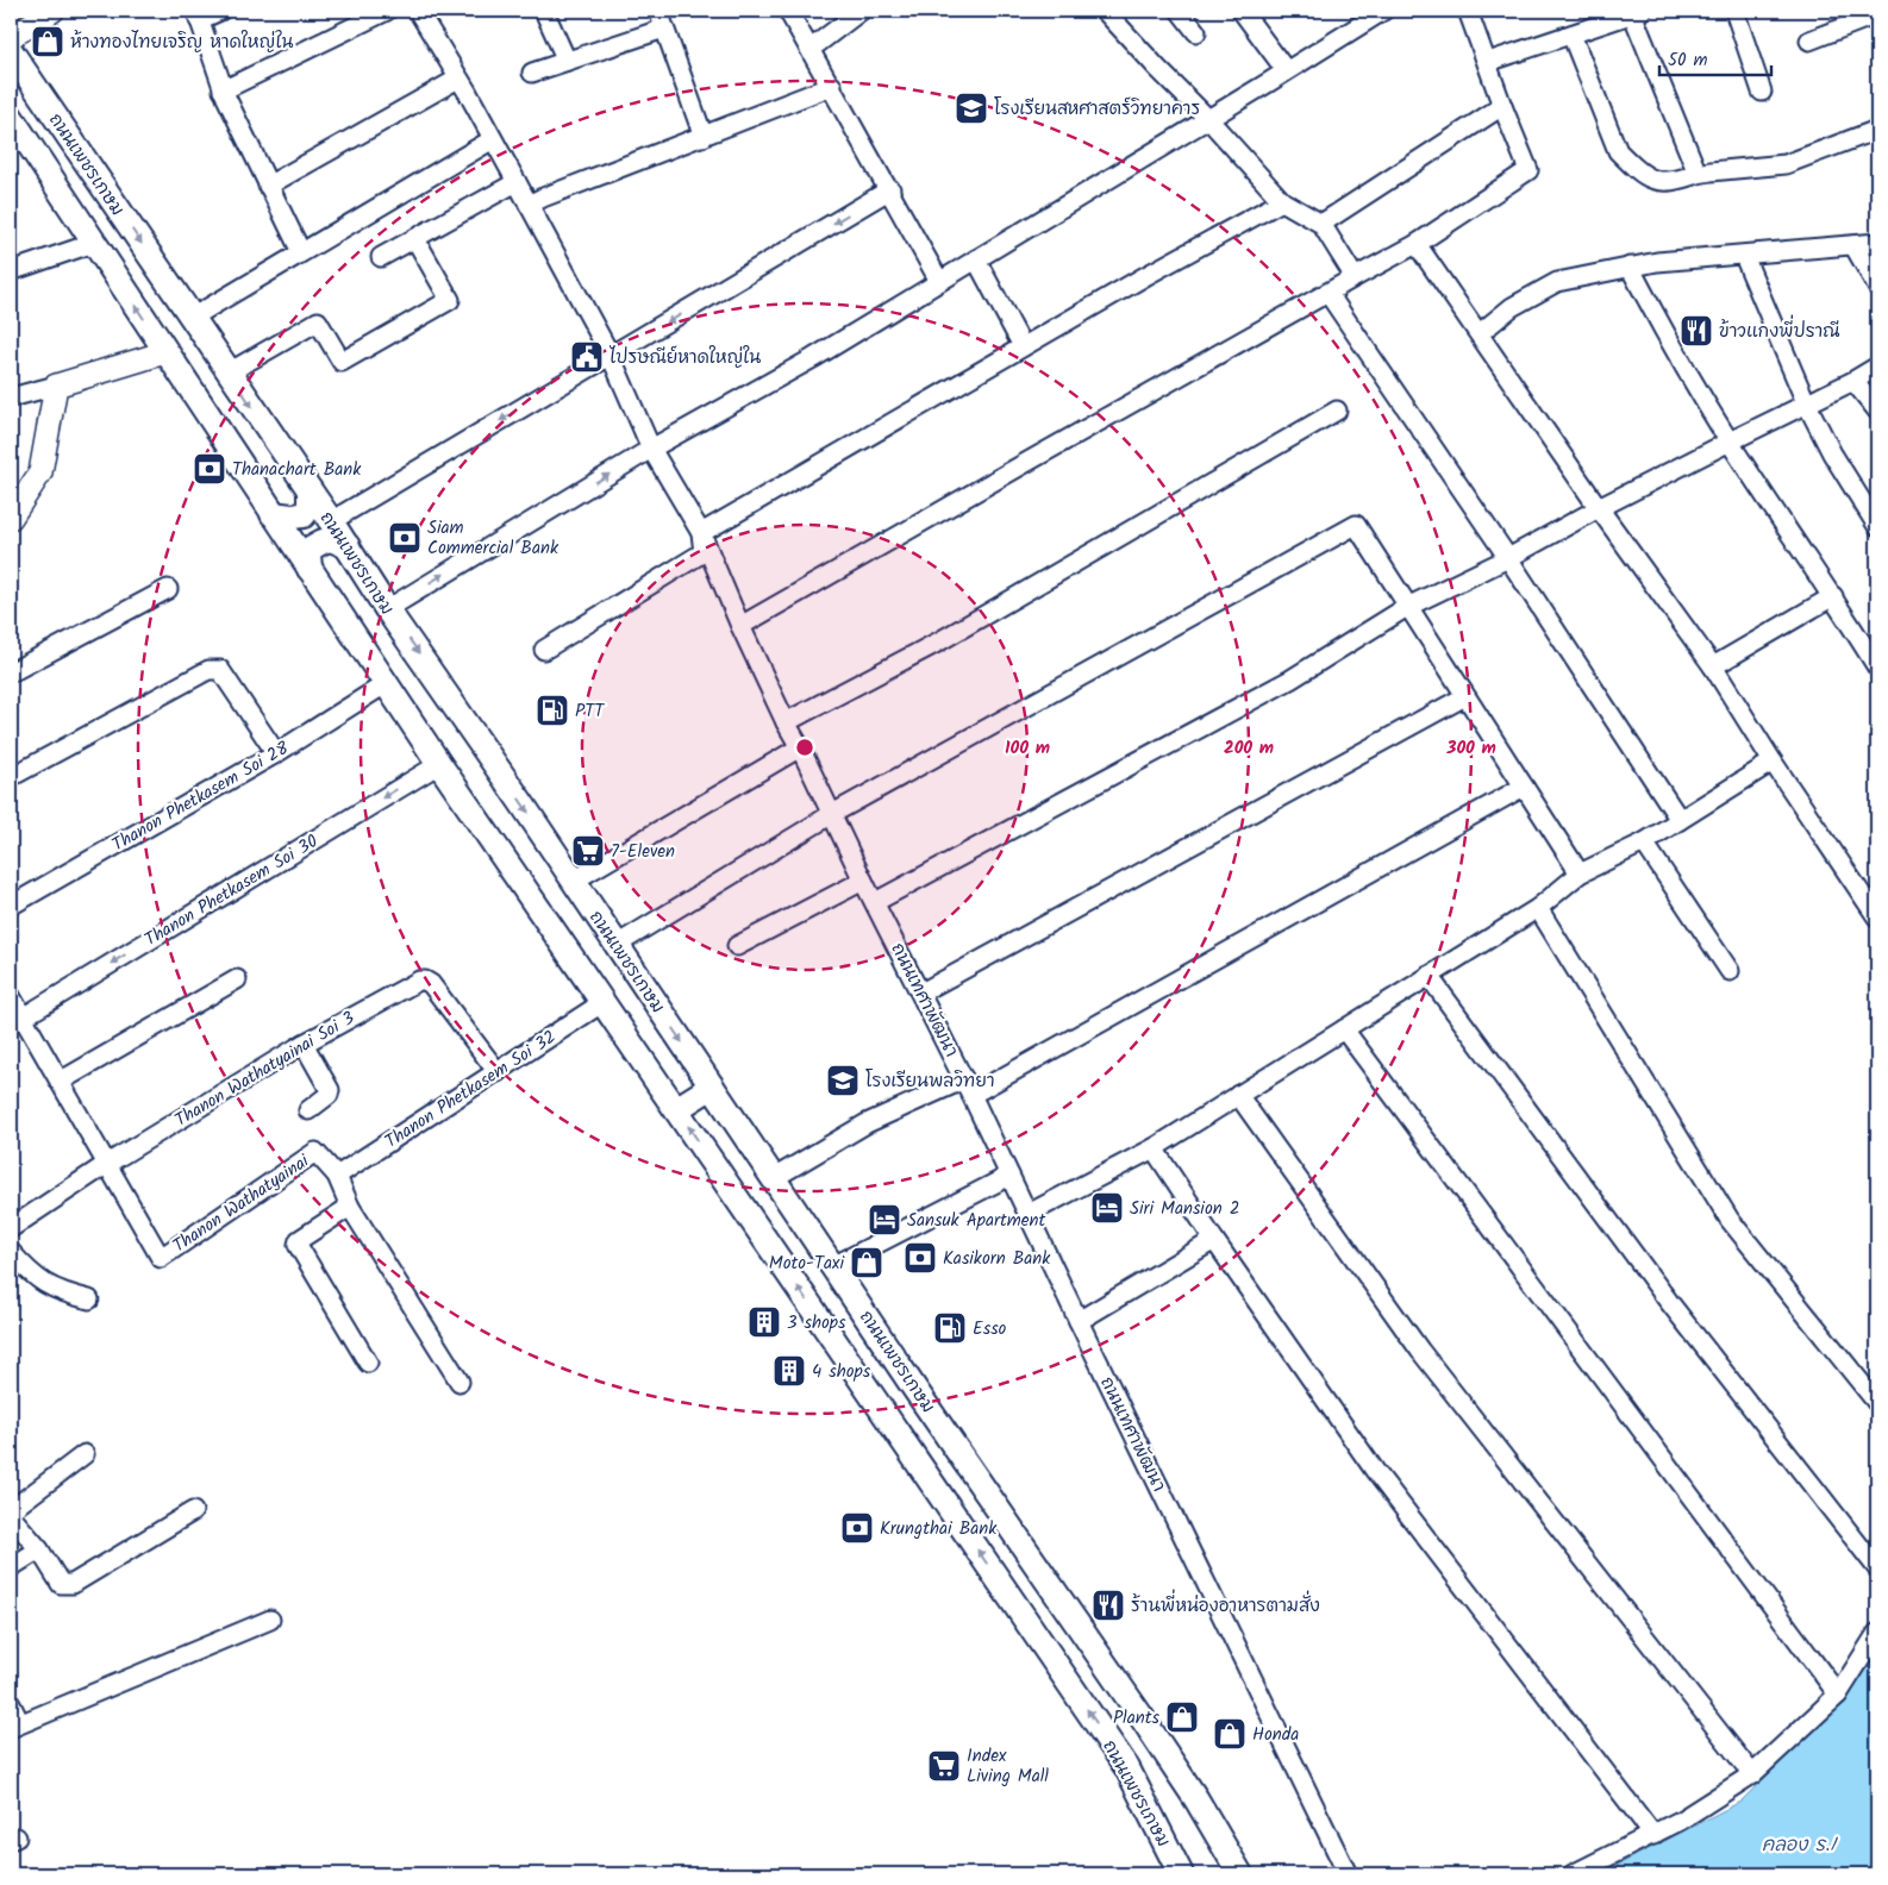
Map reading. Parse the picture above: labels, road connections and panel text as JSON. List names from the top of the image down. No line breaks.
{"streets":{"main road":["ถนนเพชรเกษม"],"street":["Thanon Phetkasem Soi 28","Thanon Phetkasem Soi 30","ถนนเทศาพัฒนา","Thanon Wathatyainai Soi 3","Thanon Phetkasem Soi 32","Thanon Wathatyainai"]},"crossings":[["ถนนเพชรเกษม","Thanon Phetkasem Soi 28"],["ถนนเพชรเกษม","Thanon Phetkasem Soi 30"],["ถนนเพชรเกษม","Thanon Phetkasem Soi 32"],["Thanon Phetkasem Soi 30","Thanon Wathatyainai"],["Thanon Wathatyainai Soi 3","Thanon Phetkasem Soi 32"],["Thanon Wathatyainai Soi 3","Thanon Wathatyainai"],["Thanon Phetkasem Soi 32","Thanon Wathatyainai"]],"water":["คลอง ร.1"],"places":{"shop":["ห้างทองไทยเจริญ หาดใหญ่ใน","Moto-Taxi","Plants","Honda"],"school or university":["โรงเรียนสหศาสตร์วิทยาคาร","โรงเรียนพลวิทยา"],"restaurant":["ข้าวแกงพี่ปราณี","ร้านพี่หน่องอาหารตามสั่ง"],"public building":["ไปรษณีย์หาดใหญ่ใน"],"bank":["Thanachart Bank","Siam Commercial Bank","Kasikorn Bank","Krungthai Bank"],"fuel station":["PTT","Esso"],"supermarket":["7-Eleven","Index Living Mall"],"hotel":["Siri Mansion 2","Sansuk Apartment"],"building":["3 shops","4 shops"]},"scale_bar":"50 m","rings":["100 m","200 m","300 m"]}
